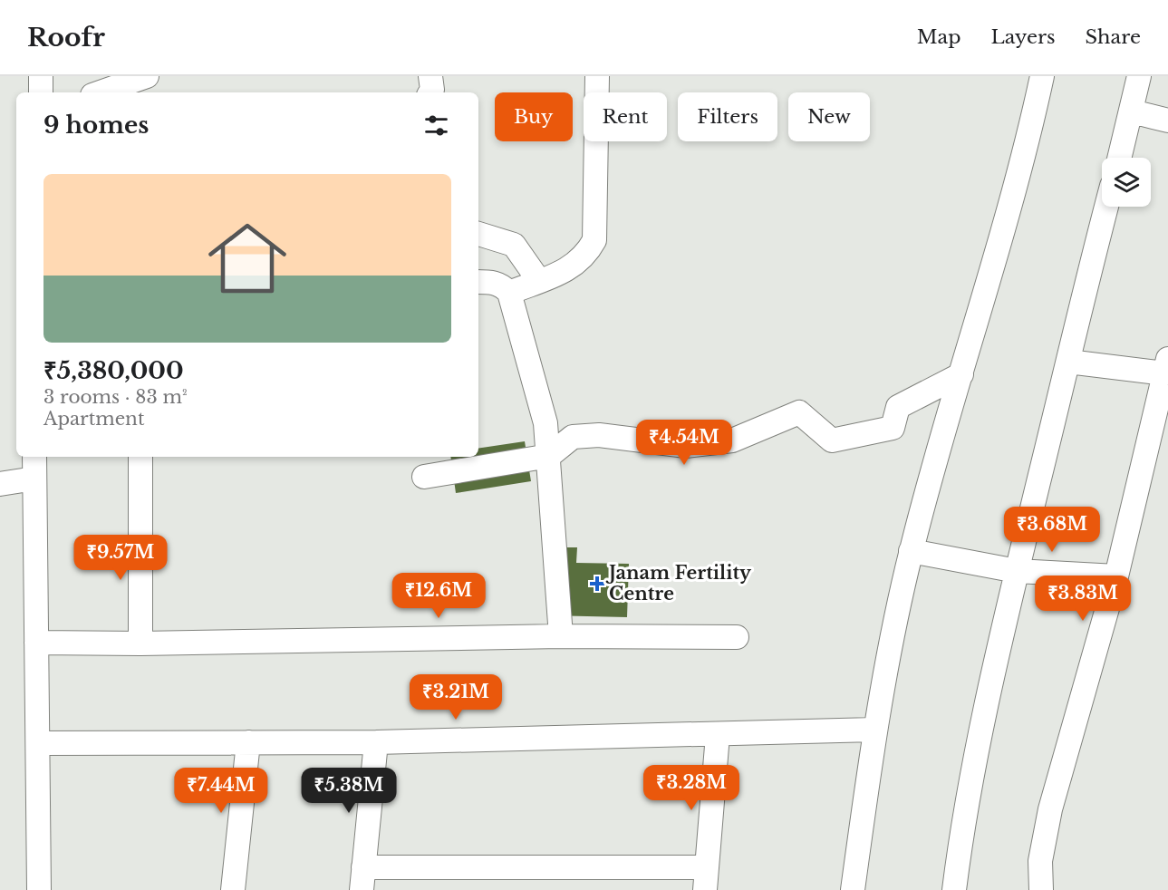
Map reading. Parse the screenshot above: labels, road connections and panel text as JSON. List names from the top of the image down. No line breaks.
{"places":{"health":["Janam Fertility Centre"]},"page":{"header":"Roofr","nav":["Map","Layers","Share"],"chip":["Buy","Rent","Filters","New"],"heading":"9 homes","list":[{"name":"₹5,380,000","note":"3 rooms · 83 m² · Apartment"}],"price":["₹4.54M","₹3.68M","₹9.57M","₹12.6M","₹3.83M","₹3.21M","₹3.28M","₹7.44M","₹5.38M"]}}
